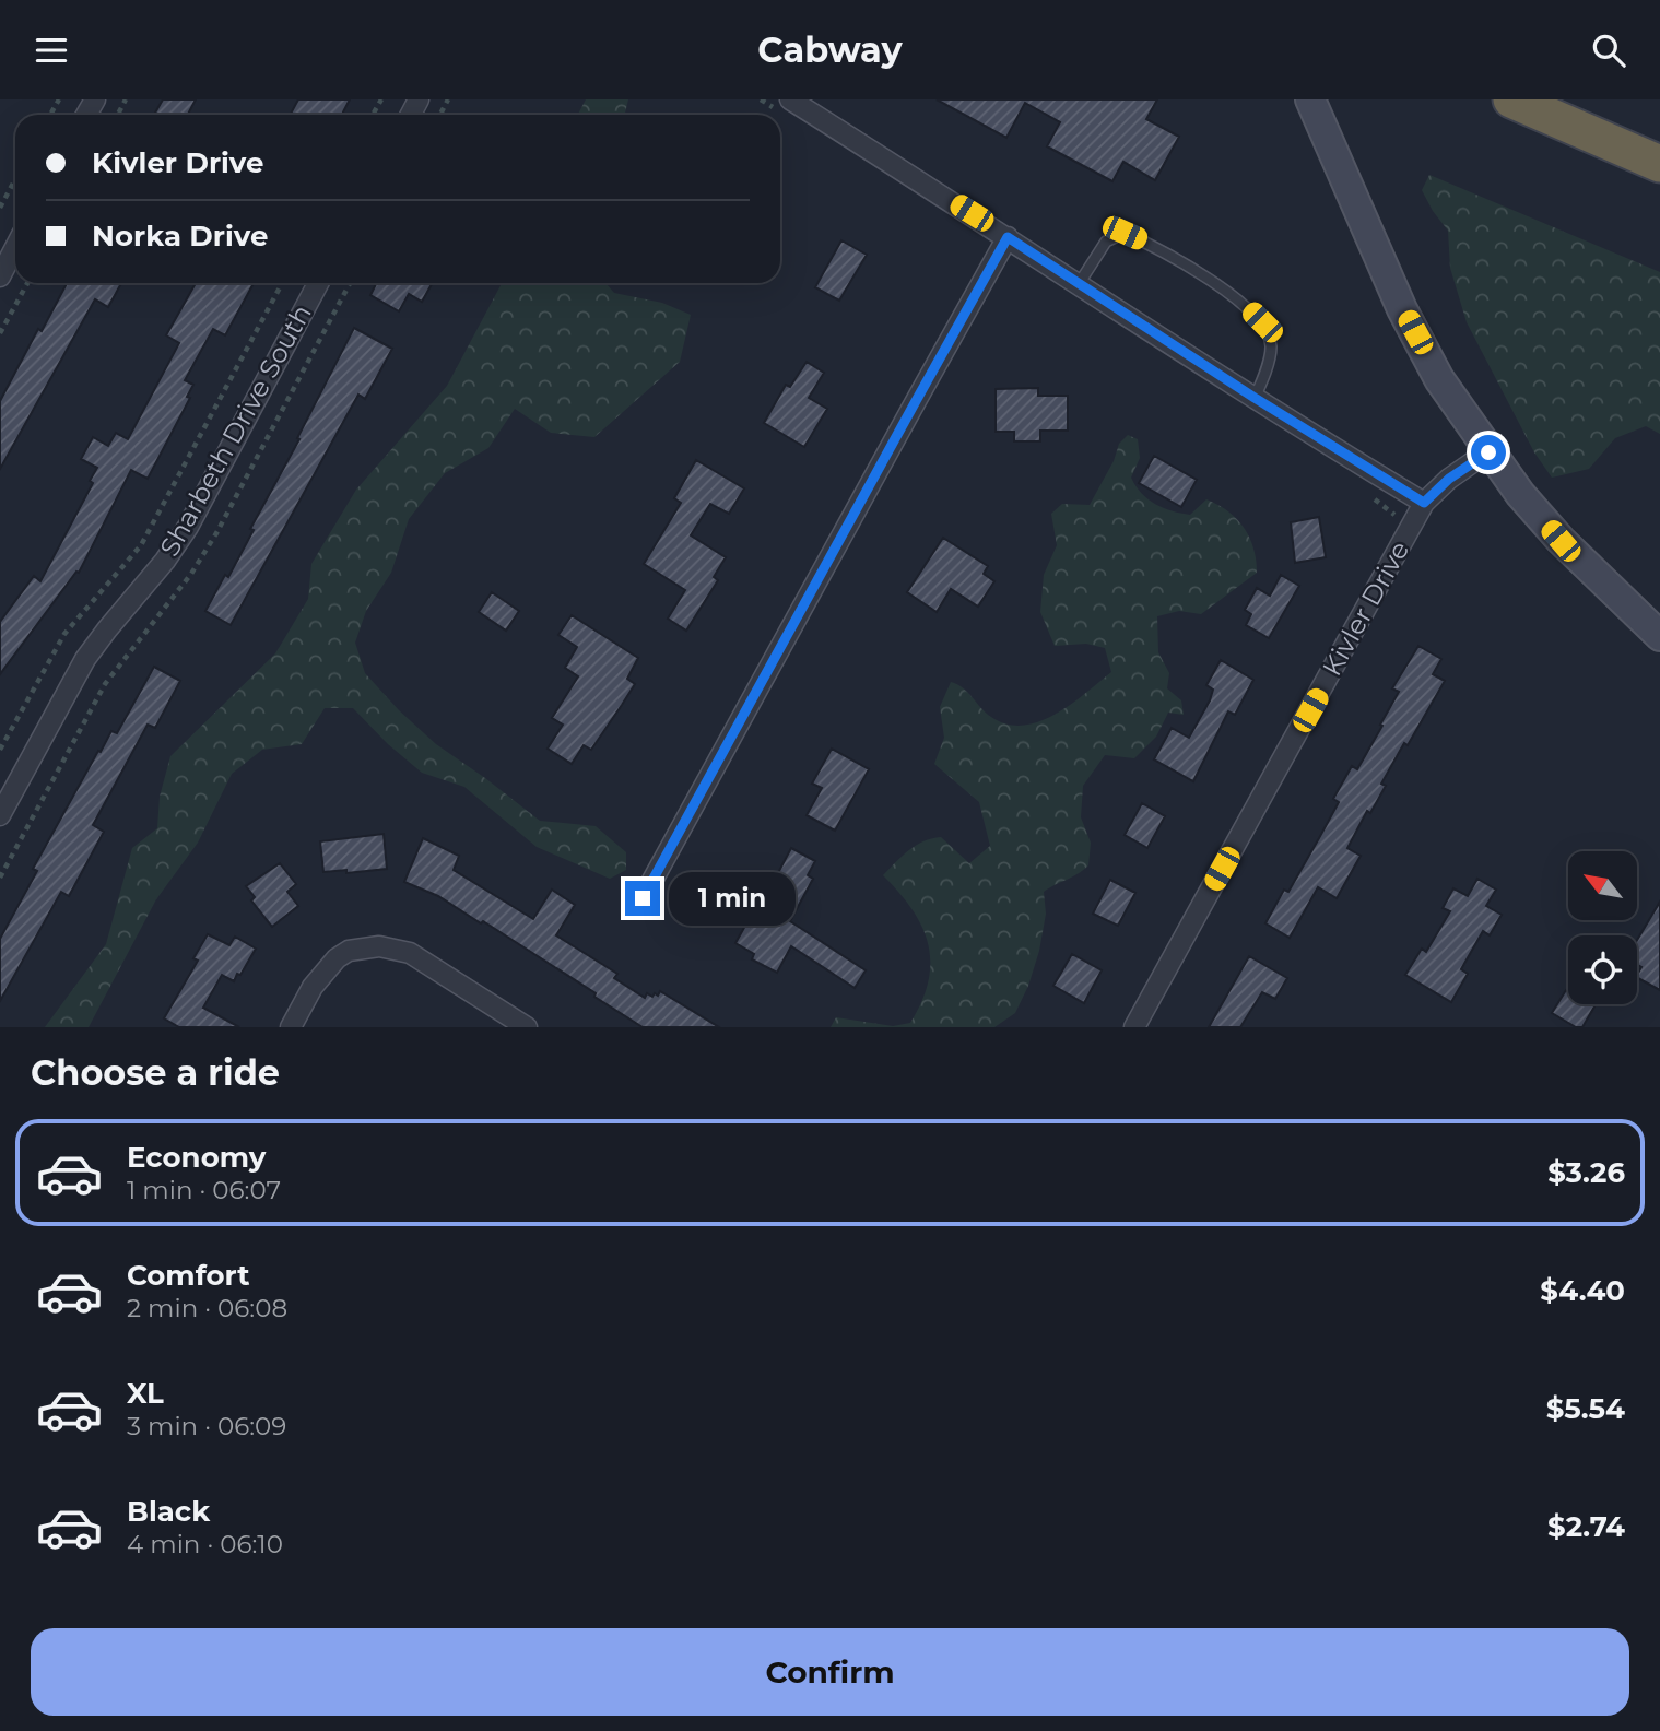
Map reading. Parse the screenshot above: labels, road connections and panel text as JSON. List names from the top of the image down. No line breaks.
{"streets":{"street":["Sharbeth Drive South","Kivler Drive"]},"north":"top left","page":{"header":"Cabway","banner":["Kivler Drive","Norka Drive"],"bubble":"1 min","heading":"Choose a ride","list":[{"name":"Economy","note":"1 min · 06:07","value":"$3.26"},{"name":"Comfort","note":"2 min · 06:08","value":"$4.40"},{"name":"XL","note":"3 min · 06:09","value":"$5.54"},{"name":"Black","note":"4 min · 06:10","value":"$2.74"}],"buttons":"Confirm"}}
